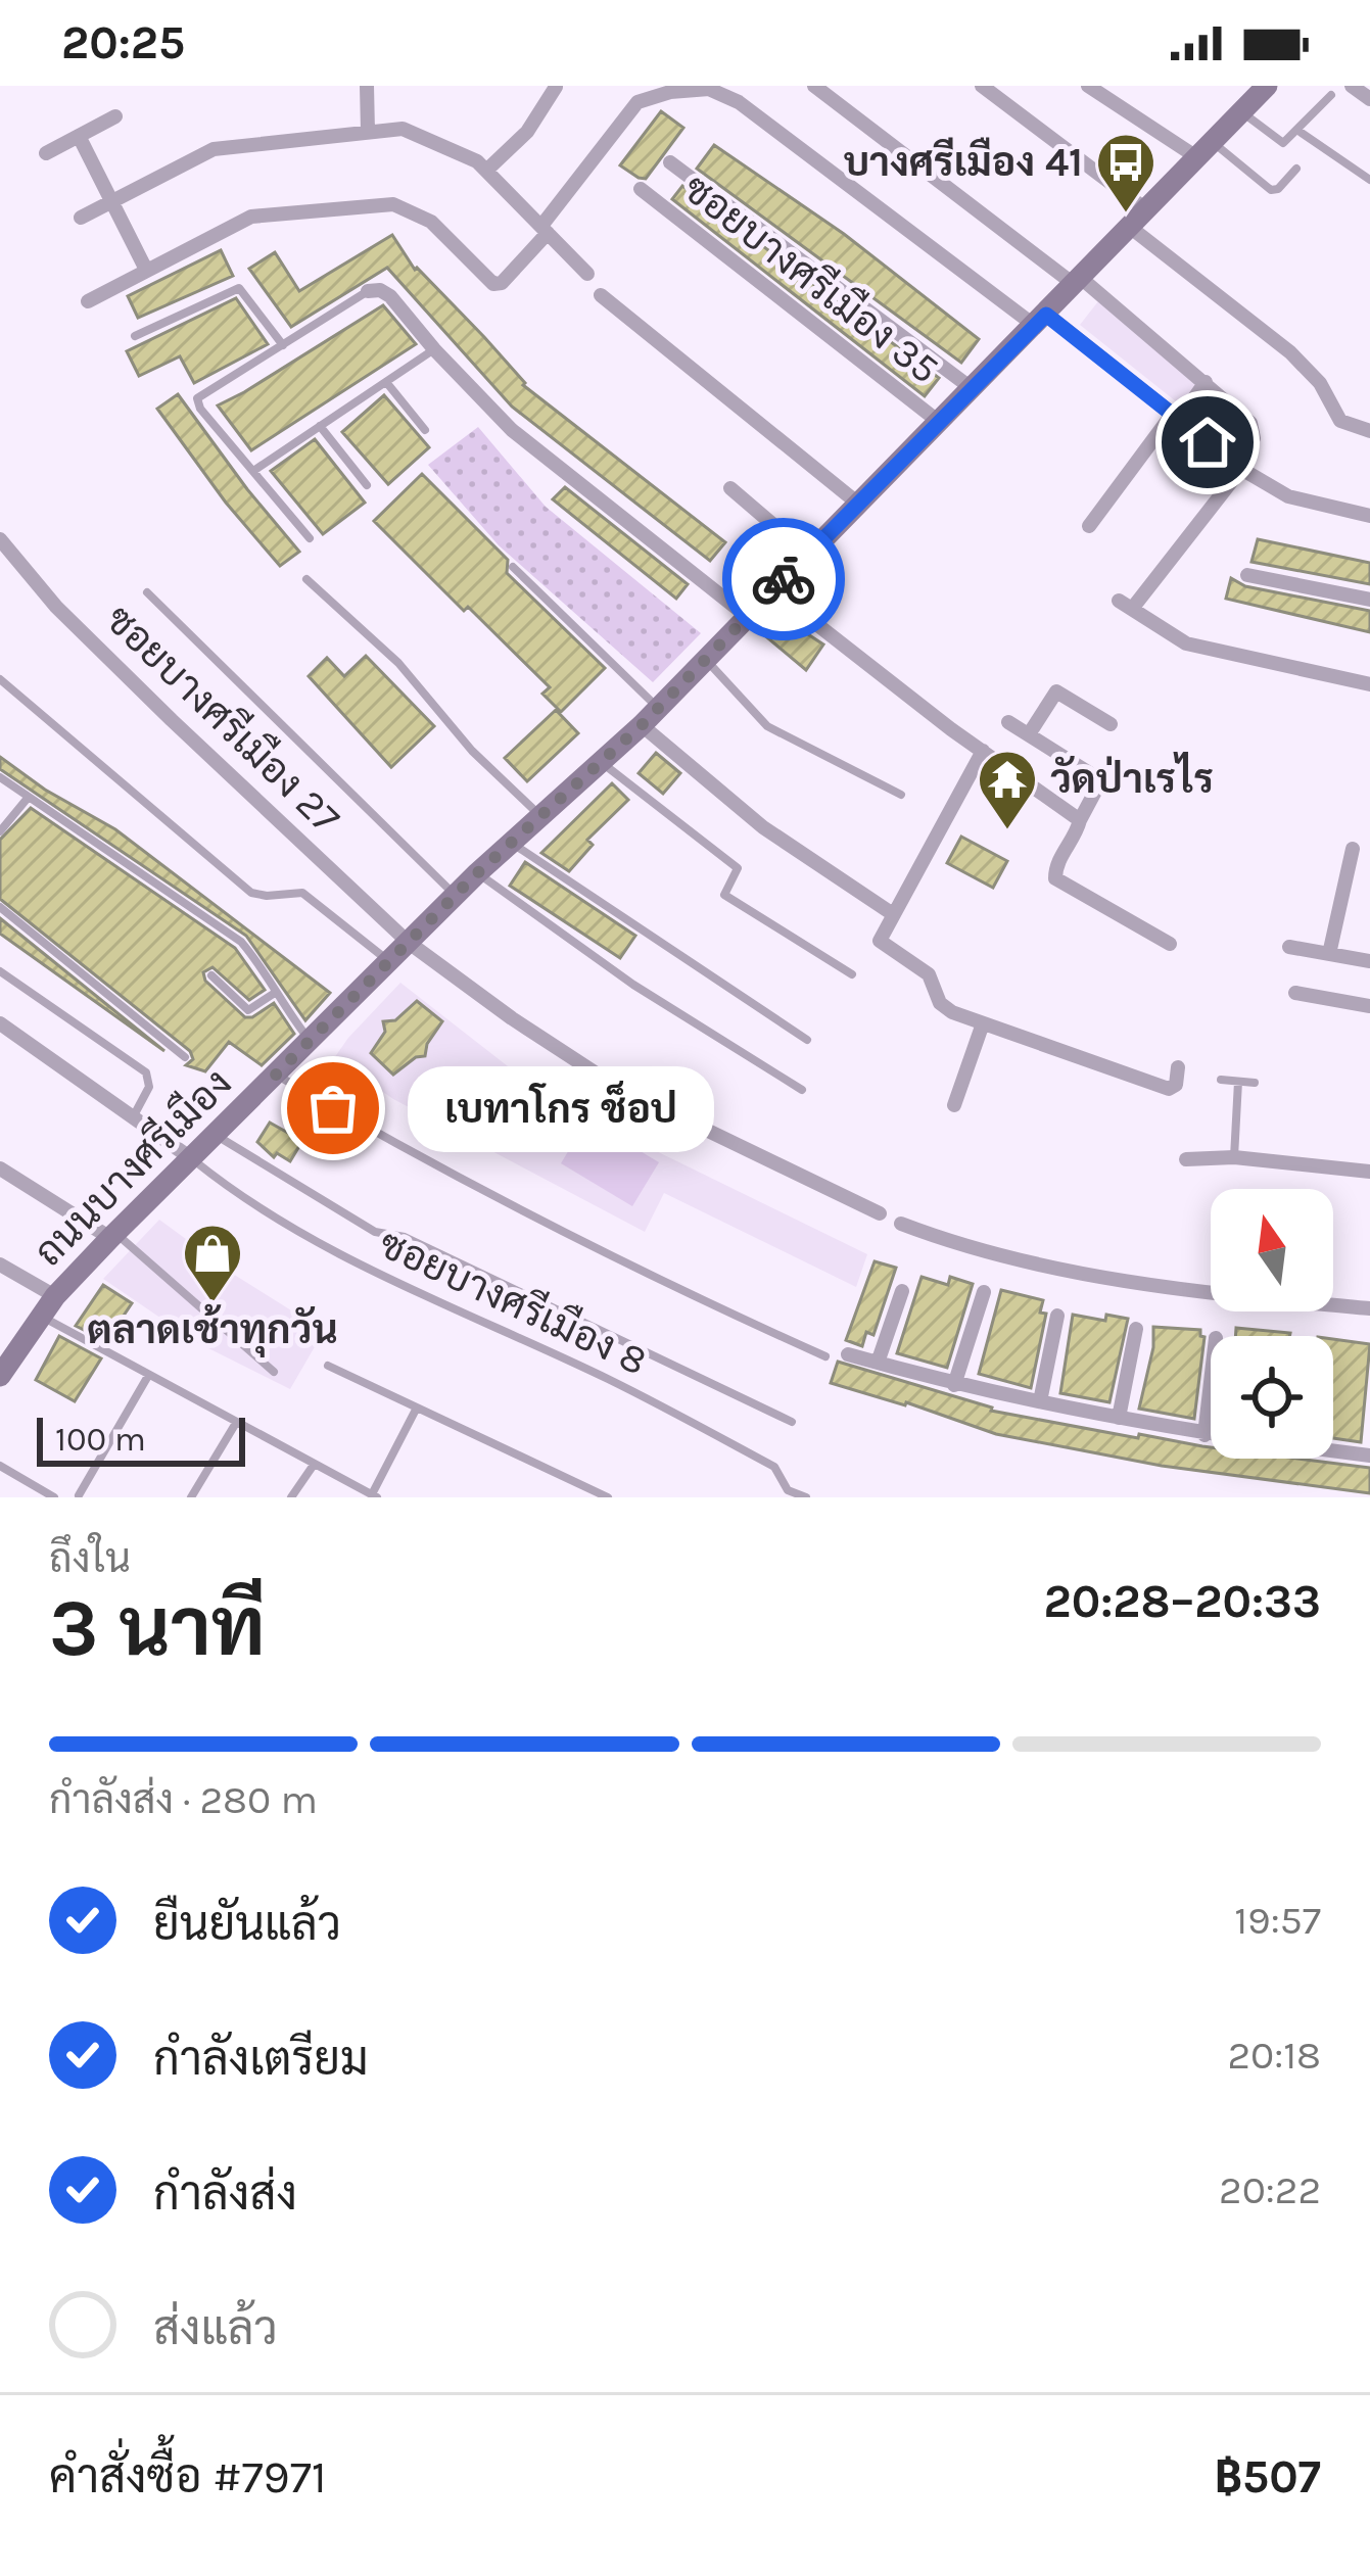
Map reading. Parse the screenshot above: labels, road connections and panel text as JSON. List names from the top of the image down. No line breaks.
{"streets":{"street":["ซอยบางศรีเมือง 35","ซอยบางศรีเมือง 27","ถนนบางศรีเมือง"],"lane":["ซอยบางศรีเมือง 8"]},"crossings":[["ซอยบางศรีเมือง 35","ถนนบางศรีเมือง"],["ซอยบางศรีเมือง 27","ถนนบางศรีเมือง"],["ถนนบางศรีเมือง","ซอยบางศรีเมือง 8"]],"places":{"bus stop":["บางศรีเมือง 41"],"temple":["วัดป่าเรไร"],"other":["เบทาโกร ช็อป"],"shop":["ตลาดเช้าทุกวัน"]},"scale_bar":"100 m","north":"top","page":{"status":"20:25","bubble":"เบทาโกร ช็อป","scale":"100 m","heading":["3 นาที","ถึงใน","20:28–20:33"],"panel":["คำสั่งซื้อ #7971","฿507"],"bar":"กำลังส่ง · 280 m","list":[["ยืนยันแล้ว","19:57"],["กำลังเตรียม","20:18"],["กำลังส่ง","20:22"],"ส่งแล้ว"]}}
